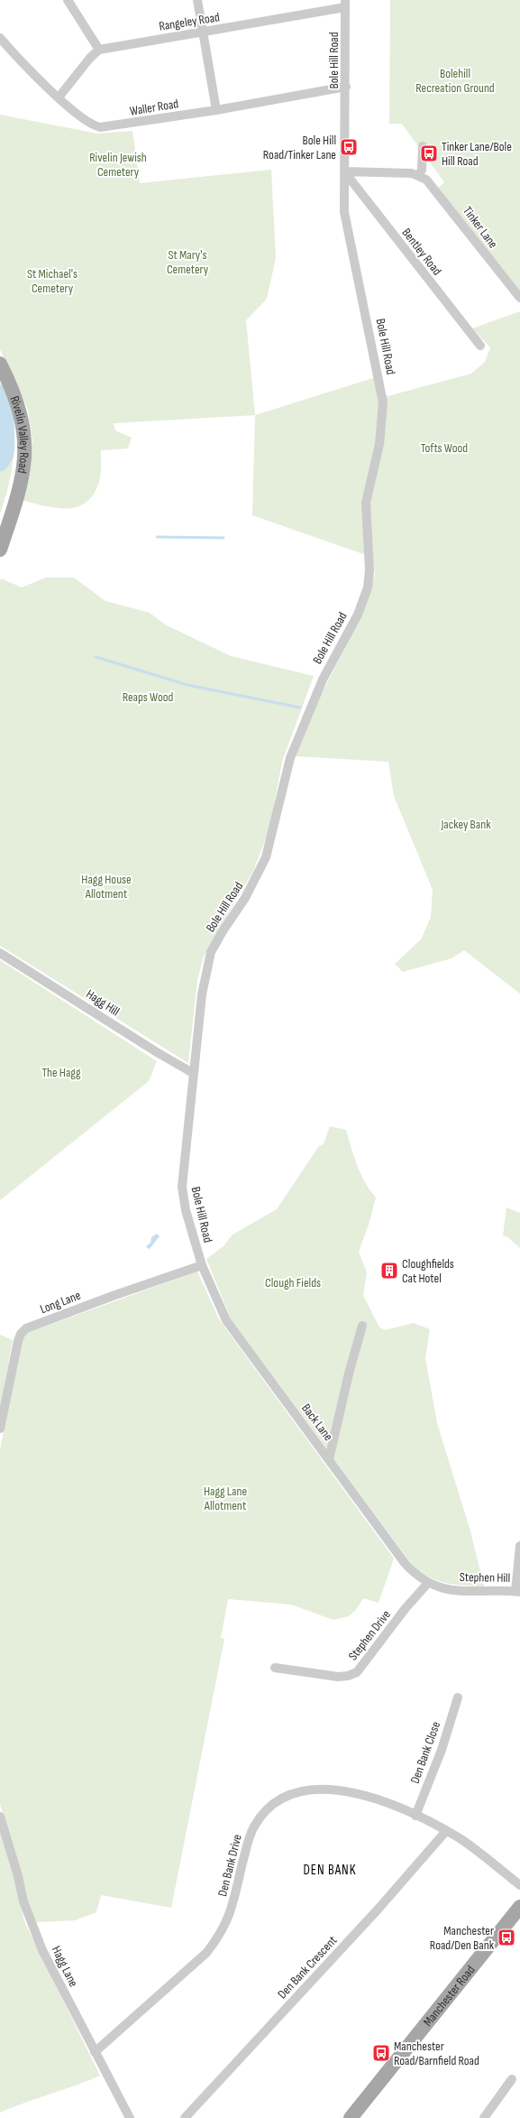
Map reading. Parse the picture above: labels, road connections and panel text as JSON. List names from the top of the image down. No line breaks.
{"streets":{"main road":["Rivelin Valley Road","Manchester Road"],"street":["Rangeley Road","Bole Hill Road","Waller Road","Tinker Lane","Bentley Road","Hagg Hill","Long Lane","Back Lane","Stephen Hill","Stephen Drive","Den Bank Close","Den Bank Drive","Hagg Lane","Den Bank Crescent"]},"crossings":[["Rangeley Road","Bole Hill Road"],["Bole Hill Road","Waller Road"],["Bole Hill Road","Bentley Road"],["Bole Hill Road","Hagg Hill"],["Bole Hill Road","Long Lane"],["Bole Hill Road","Back Lane"],["Long Lane","Back Lane"],["Back Lane","Stephen Hill"],["Back Lane","Stephen Drive"],["Stephen Hill","Stephen Drive"],["Den Bank Close","Den Bank Drive"],["Den Bank Drive","Hagg Lane"],["Den Bank Drive","Den Bank Crescent"]],"districts":["DEN BANK"],"parks":["Bolehill Recreation Ground","Rivelin Jewish Cemetery","St Mary's Cemetery","St Michael's Cemetery","Tofts Wood","Reaps Wood","Jackey Bank","Hagg House Allotment","The Hagg","Clough Fields","Hagg Lane Allotment"],"places":{"bus stop":["Bole Hill Road/Tinker Lane","Tinker Lane/Bole Hill Road","Manchester Road/Den Bank","Manchester Road/Barnfield Road"],"building":["Cloughfields Cat Hotel"]}}
